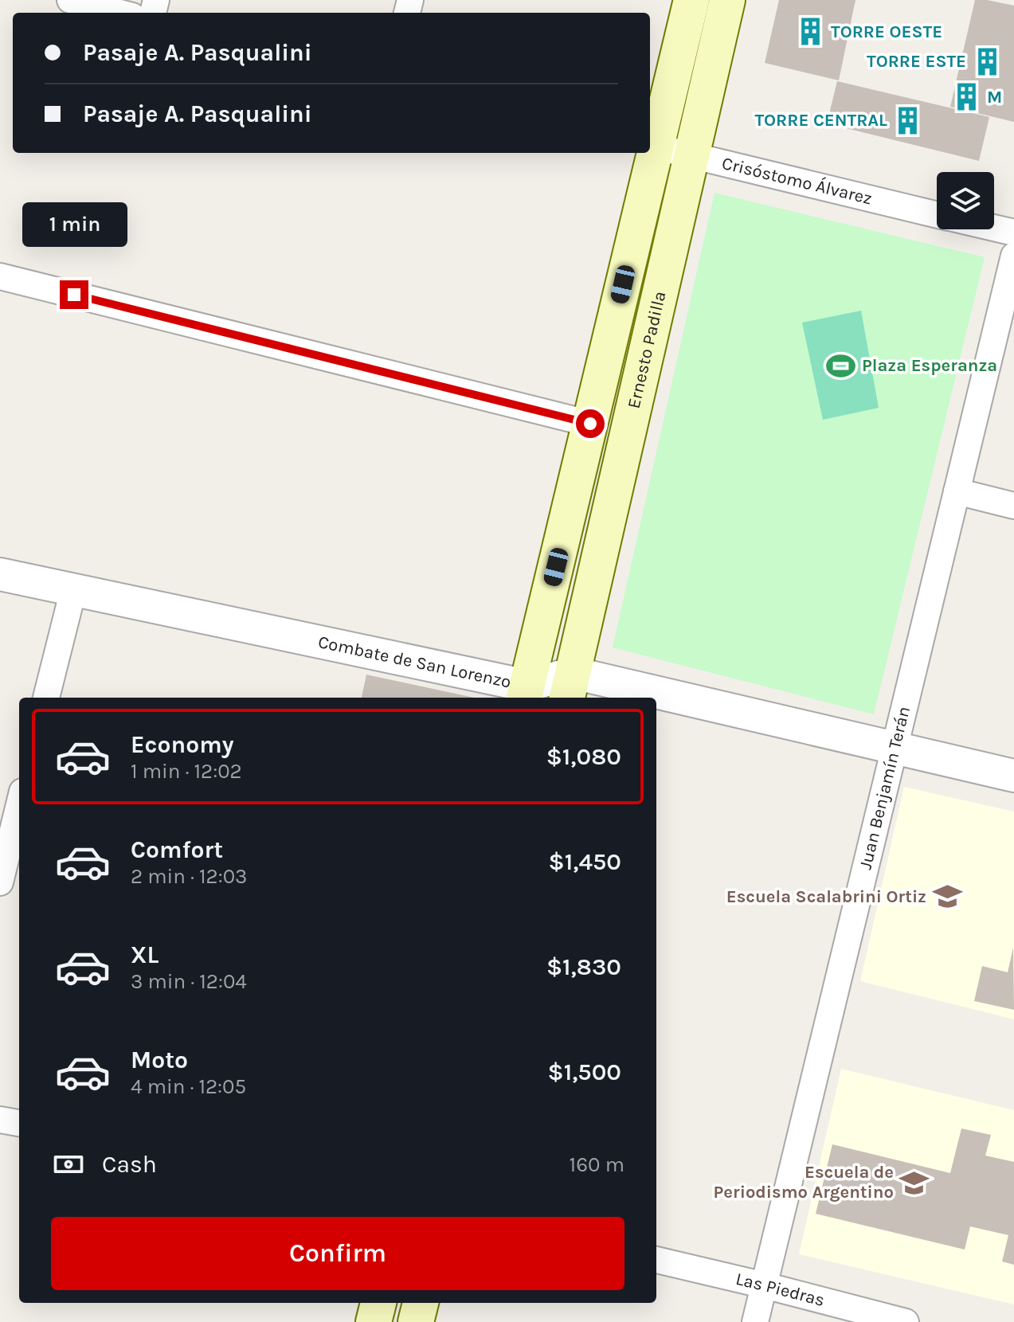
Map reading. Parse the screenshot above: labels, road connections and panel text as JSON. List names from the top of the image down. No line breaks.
{"streets":{"main road":["Ernesto Padilla"],"street":["Crisóstomo Álvarez","Combate de San Lorenzo","Juan Benjamín Terán","Las Piedras"]},"crossings":[["Crisóstomo Álvarez","Ernesto Padilla"],["Ernesto Padilla","Combate de San Lorenzo"],["Combate de San Lorenzo","Juan Benjamín Terán"],["Juan Benjamín Terán","Las Piedras"]],"places":{"building":["TORRE OESTE","TORRE ESTE","M","TORRE CENTRAL"],"sports":["Plaza Esperanza"],"school or university":["Escuela Scalabrini Ortiz","Escuela de Periodismo Argentino"]},"page":{"banner":["Pasaje A. Pasqualini","Pasaje A. Pasqualini"],"bubble":"1 min","list":[{"name":"Economy","note":"1 min · 12:02","value":"$1,080"},{"name":"Comfort","note":"2 min · 12:03","value":"$1,450"},{"name":"XL","note":"3 min · 12:04","value":"$1,830"},{"name":"Moto","note":"4 min · 12:05","value":"$1,500"}],"pay":["Cash","160 m"],"buttons":"Confirm"}}
